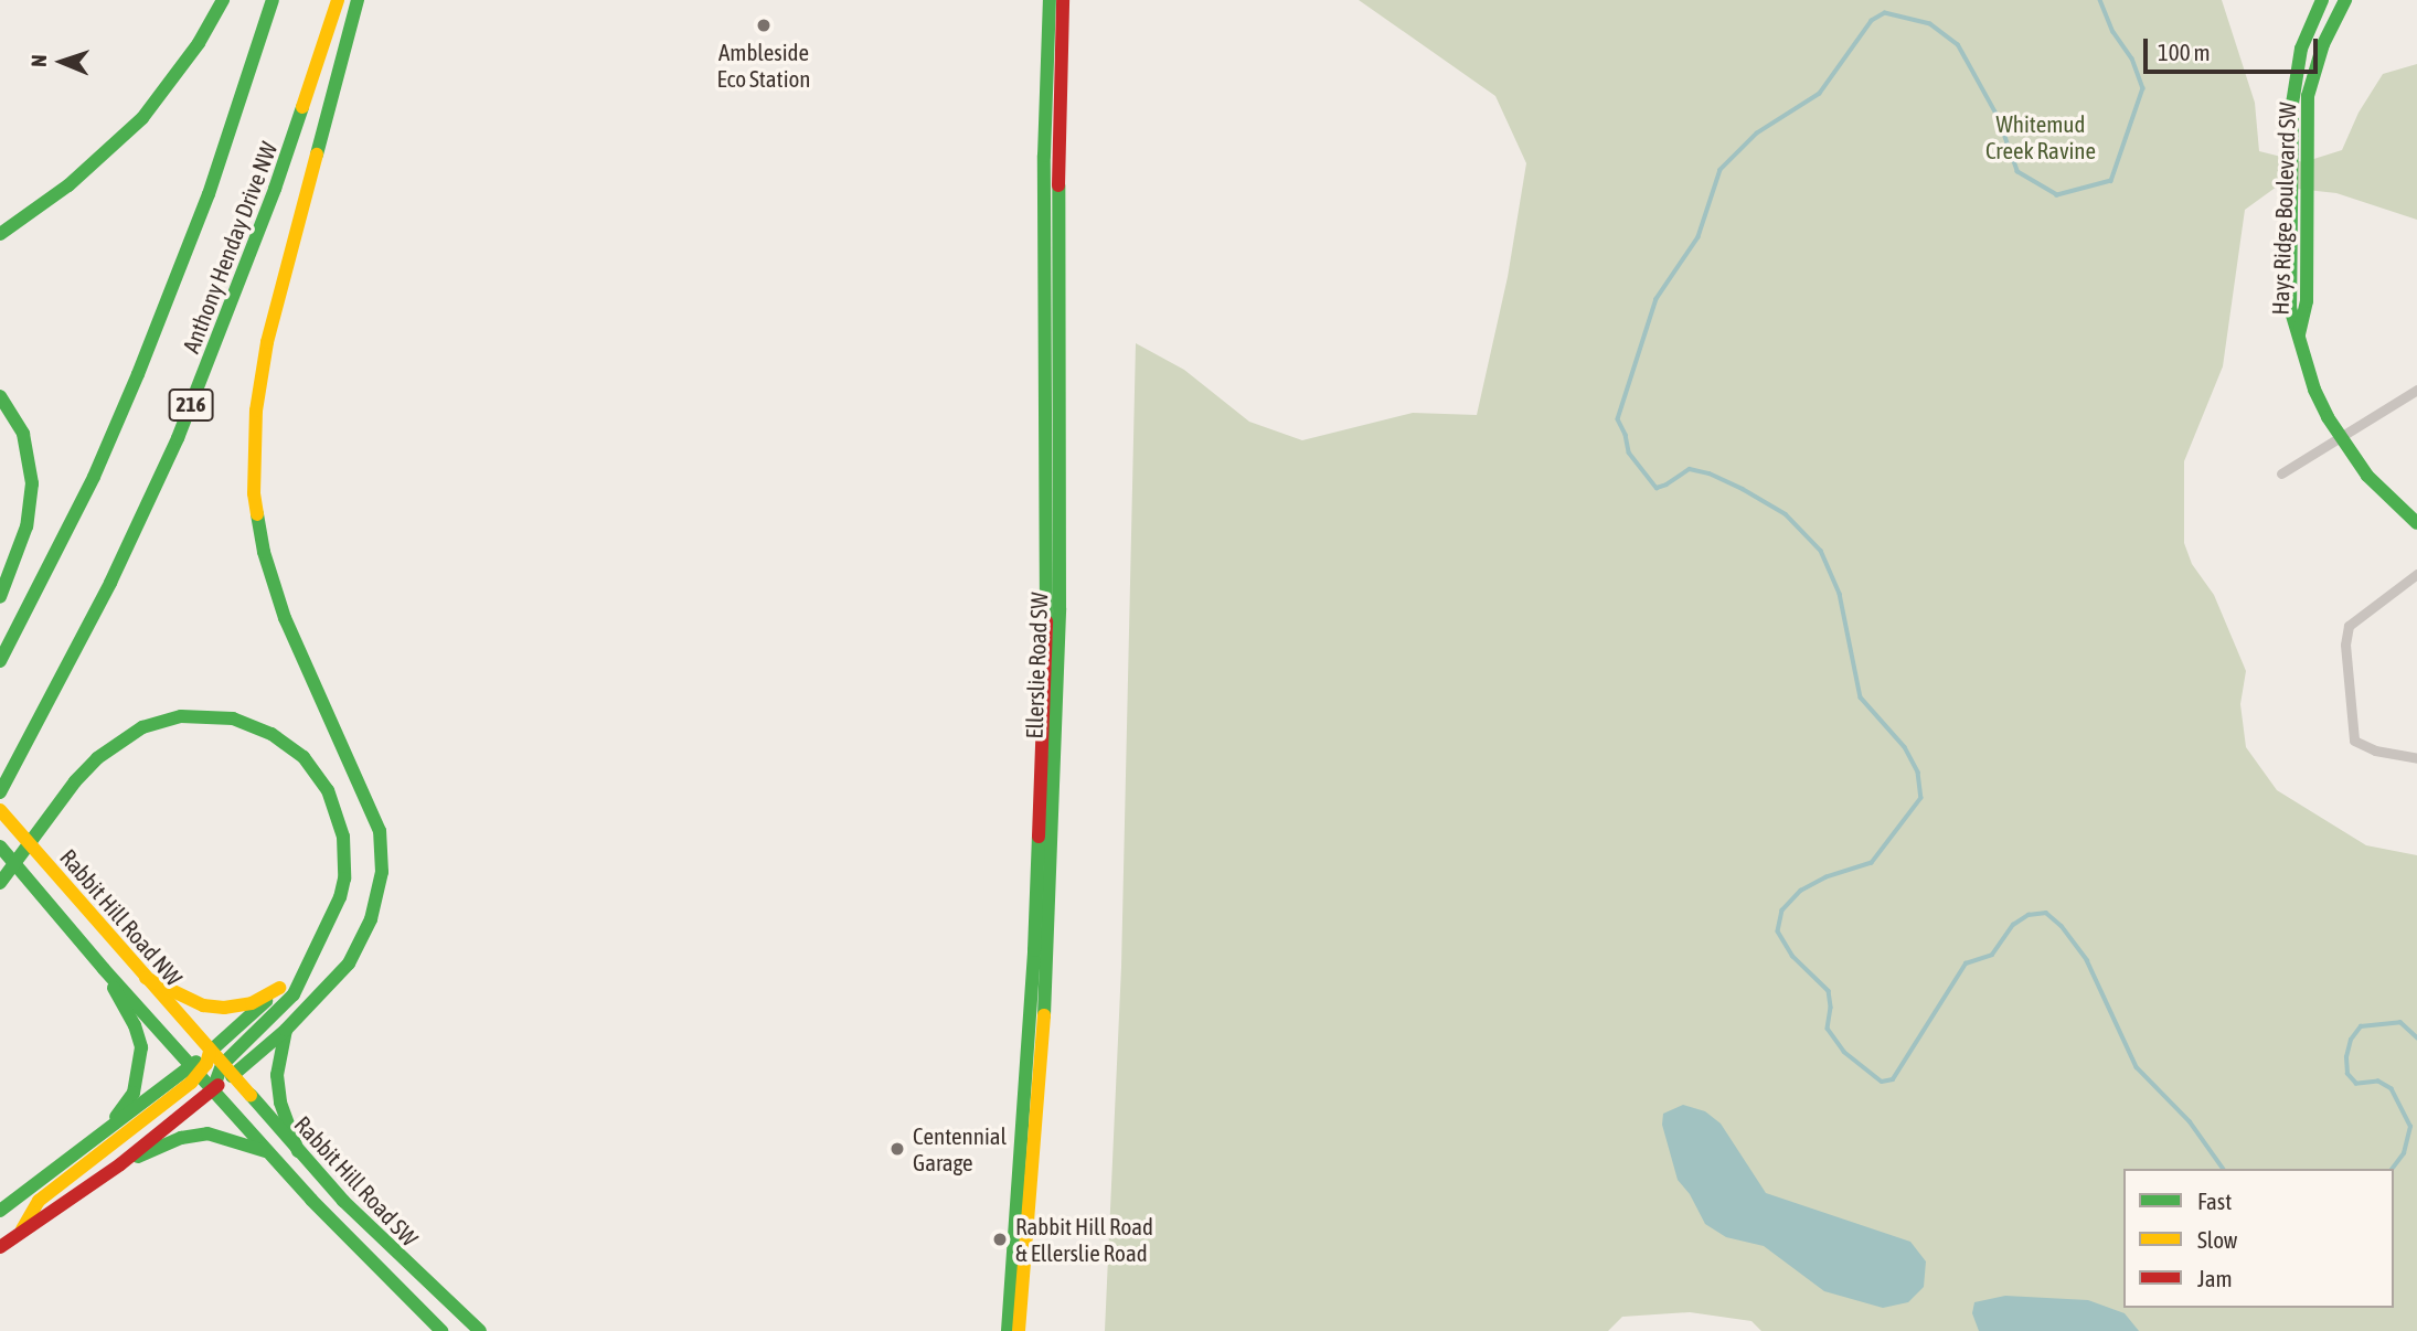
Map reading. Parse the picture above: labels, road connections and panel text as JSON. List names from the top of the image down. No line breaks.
{"streets":{"main road":["Hays Ridge Boulevard SW","Anthony Henday Drive NW","216","Ellerslie Road SW","Rabbit Hill Road NW","Rabbit Hill Road SW"]},"crossings":[["Rabbit Hill Road NW","Rabbit Hill Road SW"]],"parks":["Whitemud Creek Ravine"],"places":["Ambleside Eco Station","Centennial Garage","Rabbit Hill Road & Ellerslie Road"],"legend":["Fast","Slow","Jam"],"scale_bar":"100 m","north":"left"}
